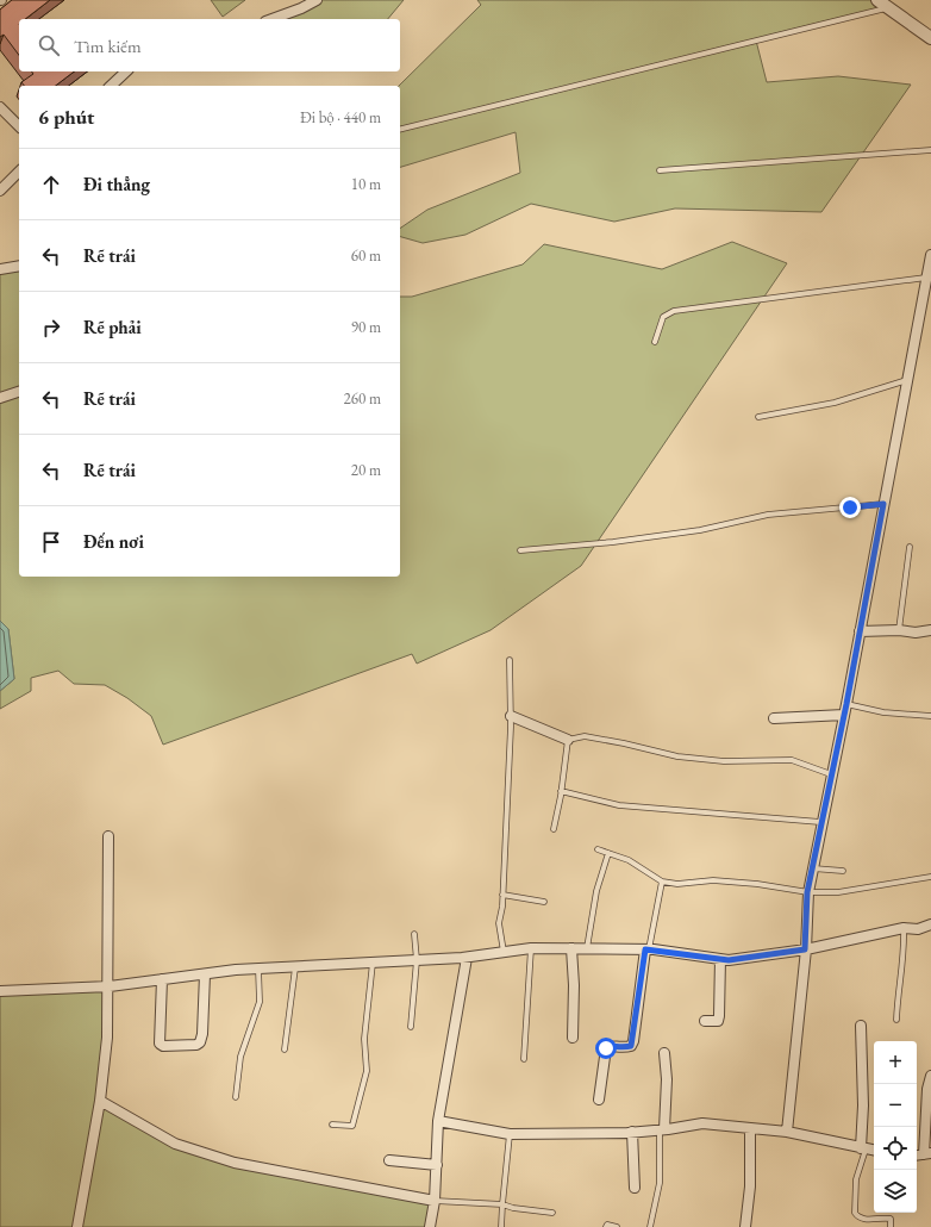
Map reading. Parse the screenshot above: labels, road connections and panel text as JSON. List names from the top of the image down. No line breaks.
{"page":{"search":"Tìm kiếm","heading":["6 phút","Đi bộ · 440 m"],"list":[["Đi thẳng","10 m"],["Rẽ trái","60 m"],["Rẽ phải","90 m"],["Rẽ trái","260 m"],["Rẽ trái","20 m"],"Đến nơi"],"map_buttons":["+","−"]}}
